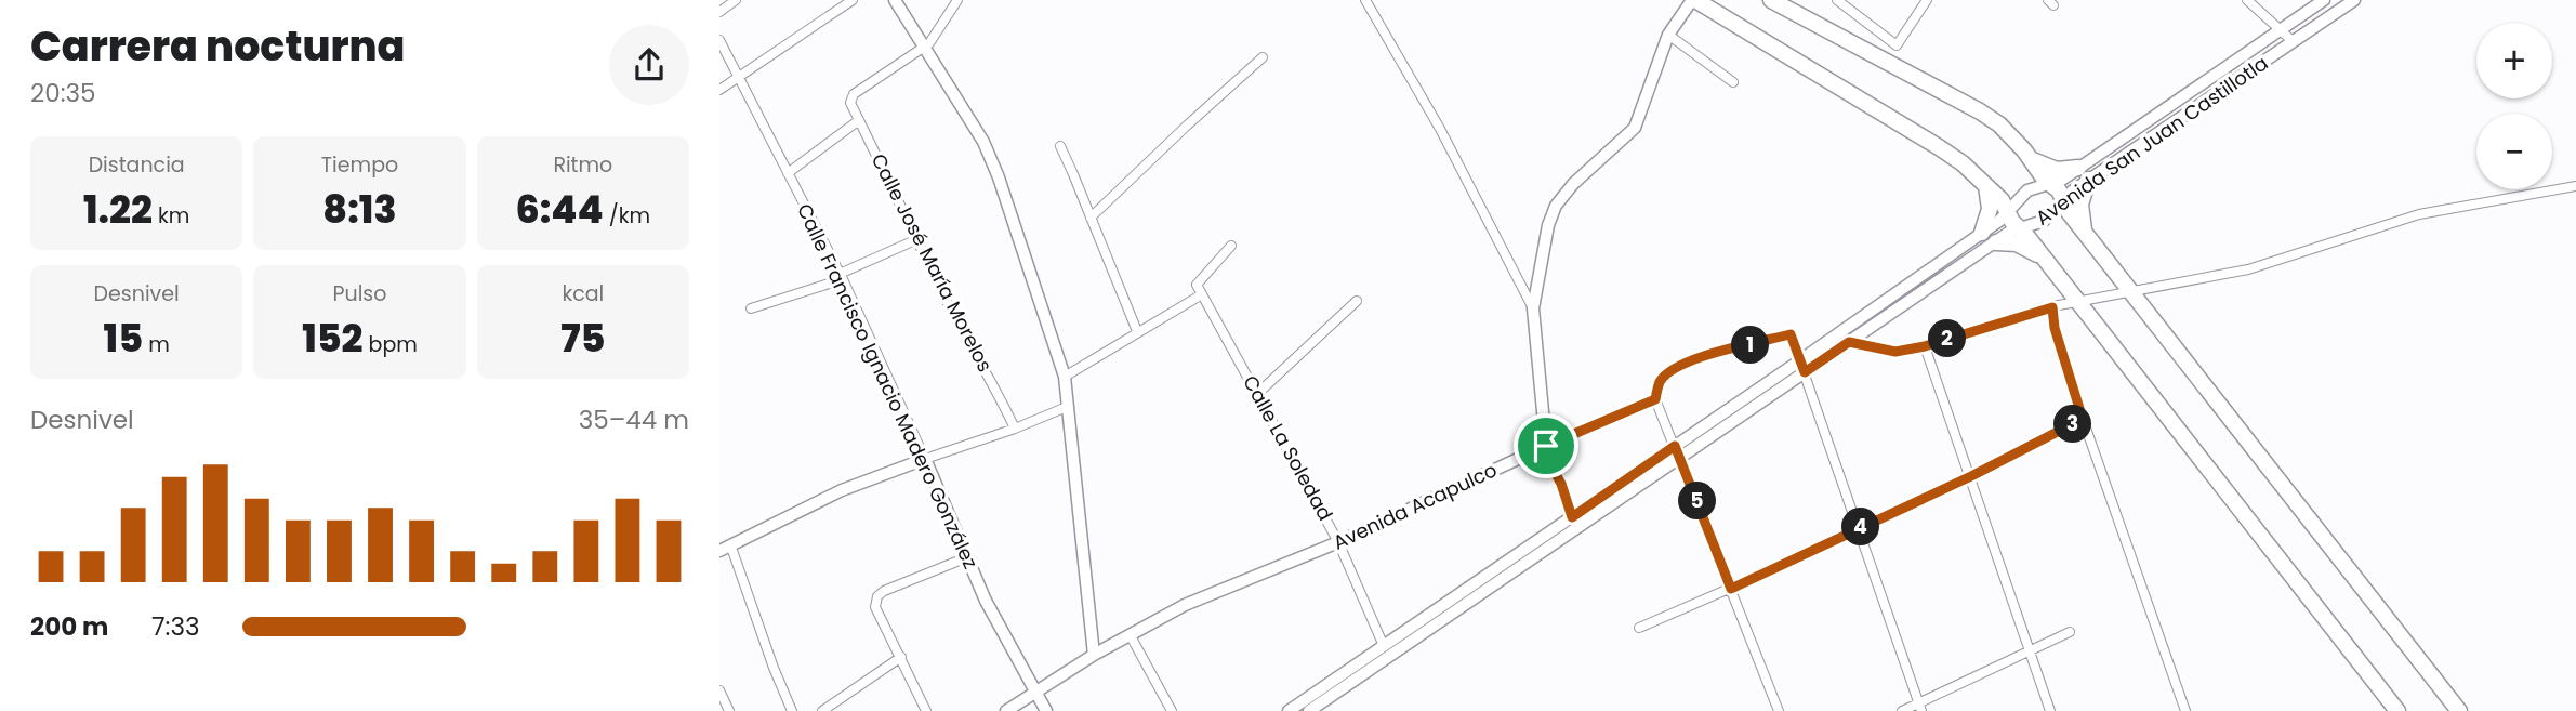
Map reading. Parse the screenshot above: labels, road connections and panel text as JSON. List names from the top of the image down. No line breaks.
{"streets":{"main road":["Avenida San Juan Castillotla","Calle Francisco Ignacio Madero González","Avenida Acapulco"],"street":["Calle José María Morelos","Calle La Soledad"]},"crossings":[["Avenida San Juan Castillotla","Calle La Soledad"],["Calle Francisco Ignacio Madero González","Avenida Acapulco"],["Calle La Soledad","Avenida Acapulco"]],"page":{"heading":["Carrera nocturna","20:35"],"map_buttons":["+","−"],"stats":[["Distancia","1.22 km"],["Tiempo","8:13"],["Ritmo","6:44 /km"],["Desnivel","15 m"],["Pulso","152 bpm"],["kcal","75"]],"pins":["2","1","3","5","4"],"chart":["Desnivel","35–44 m"],"list":[{"name":"200 m","note":"7:33"}]}}
